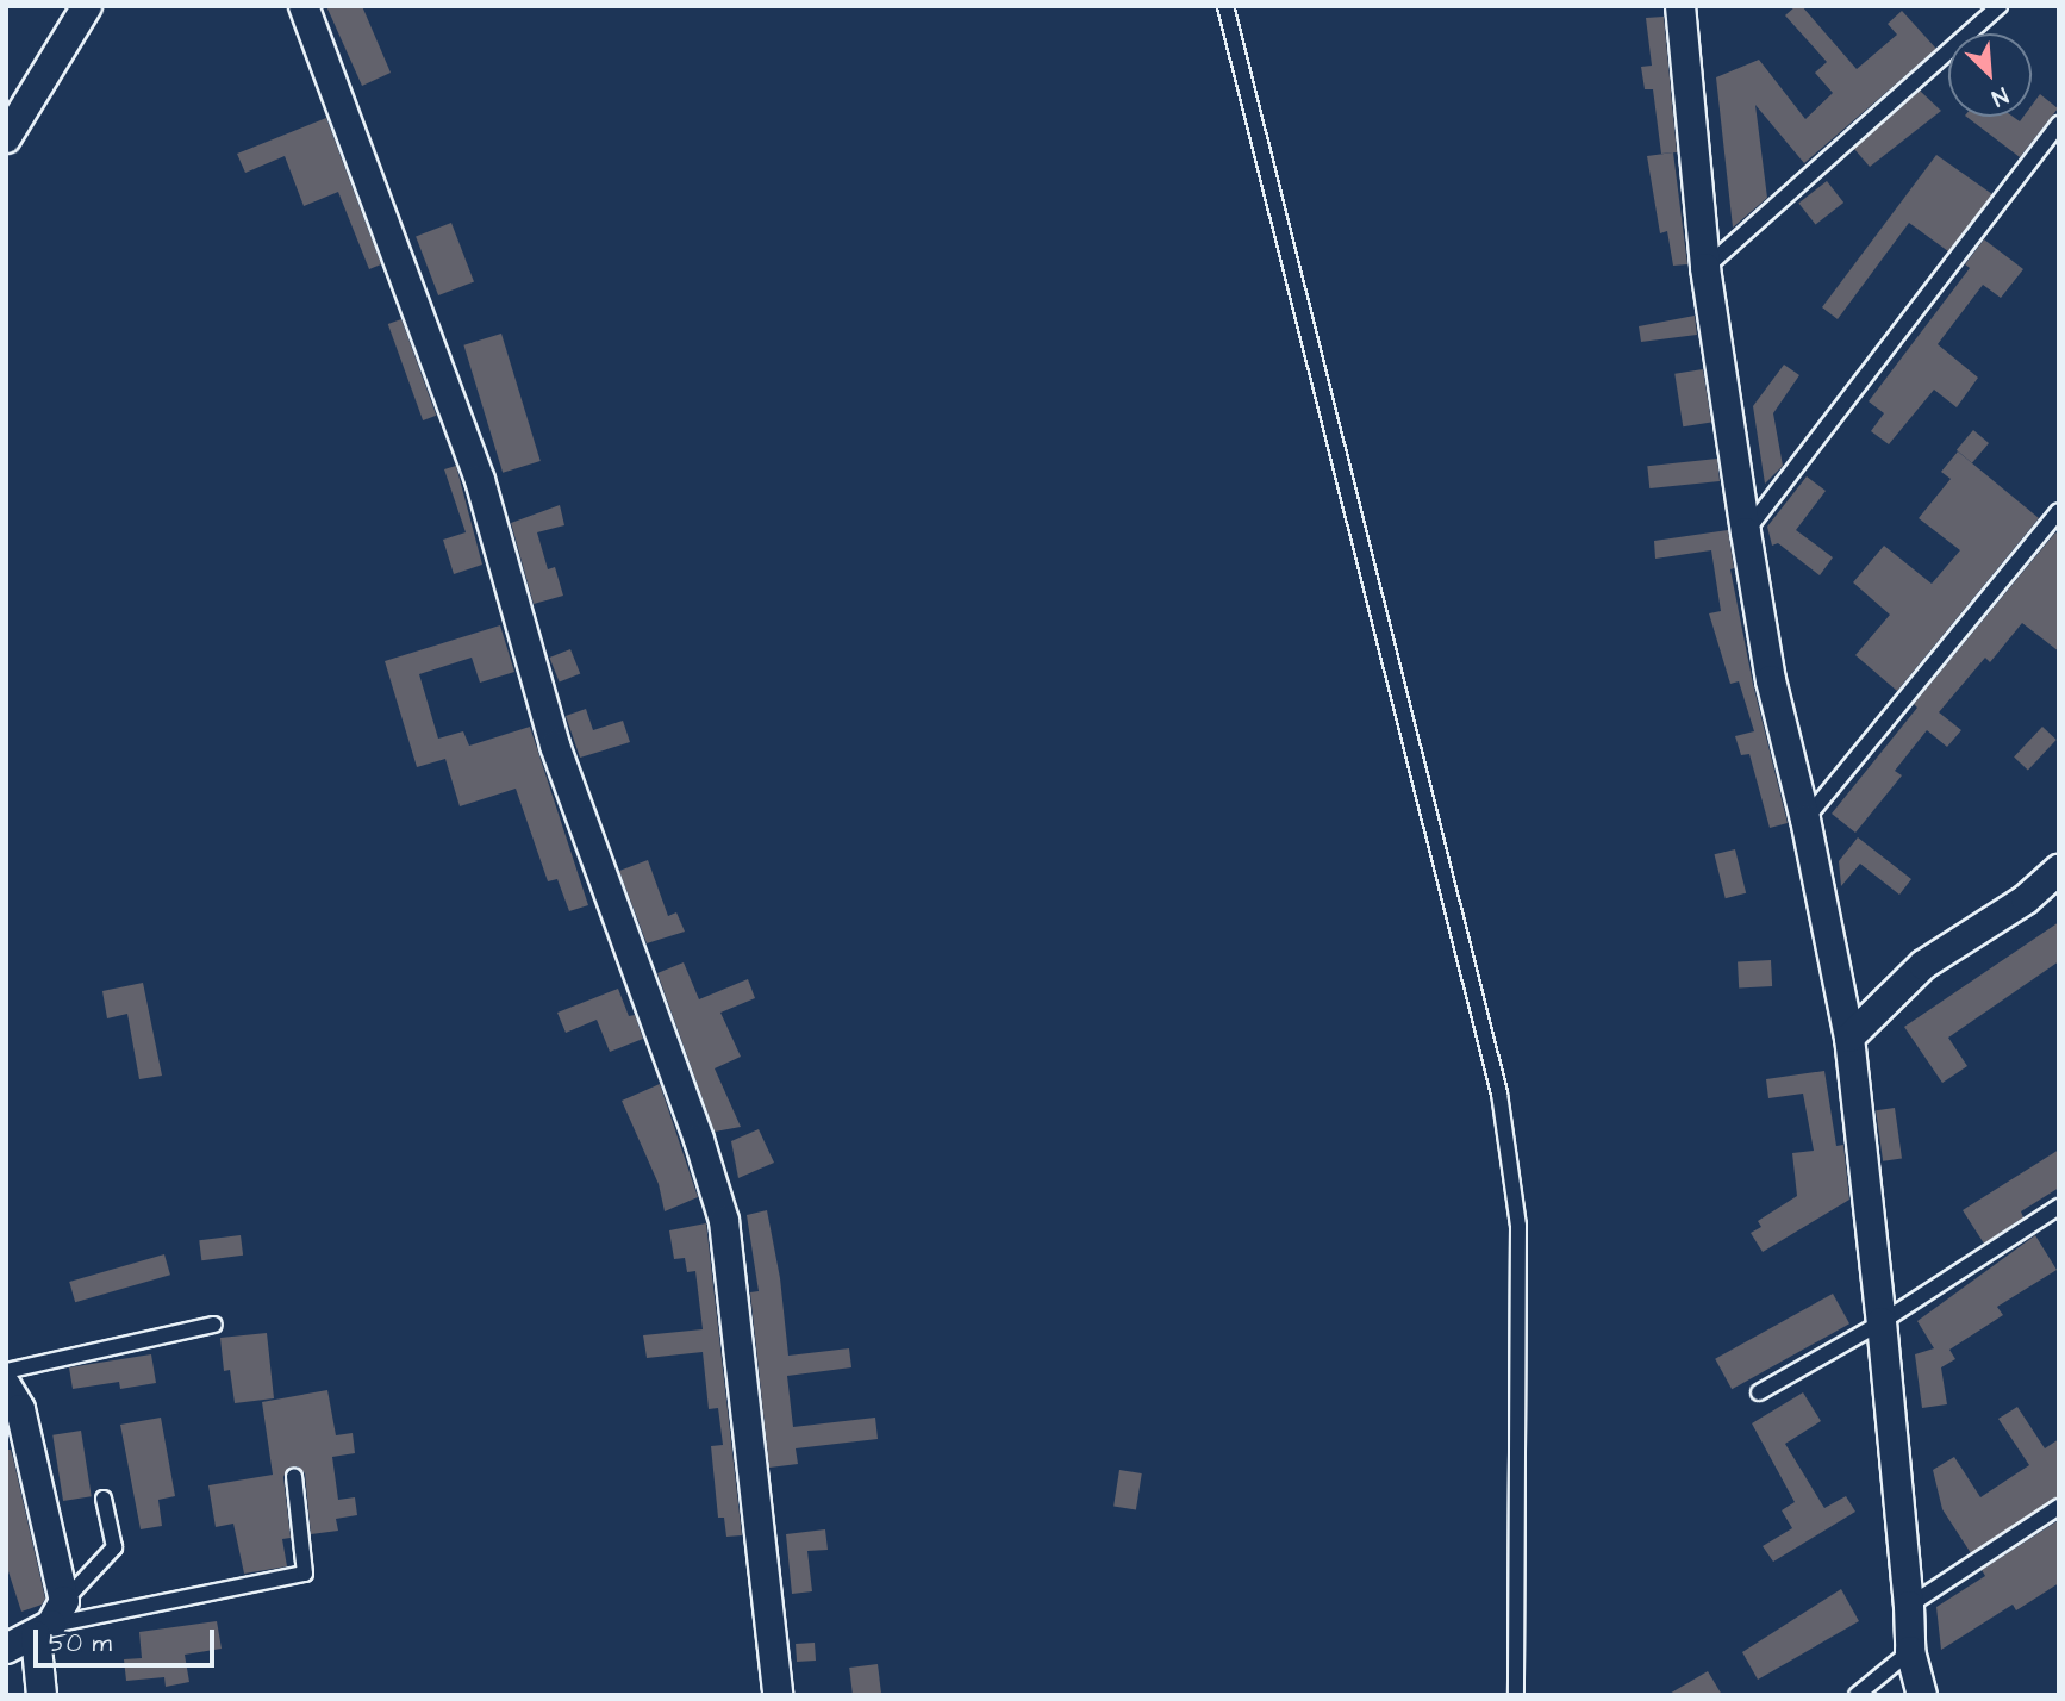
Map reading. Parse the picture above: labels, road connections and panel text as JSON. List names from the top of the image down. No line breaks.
{"scale_bar":"50 m","north":"bottom right"}
